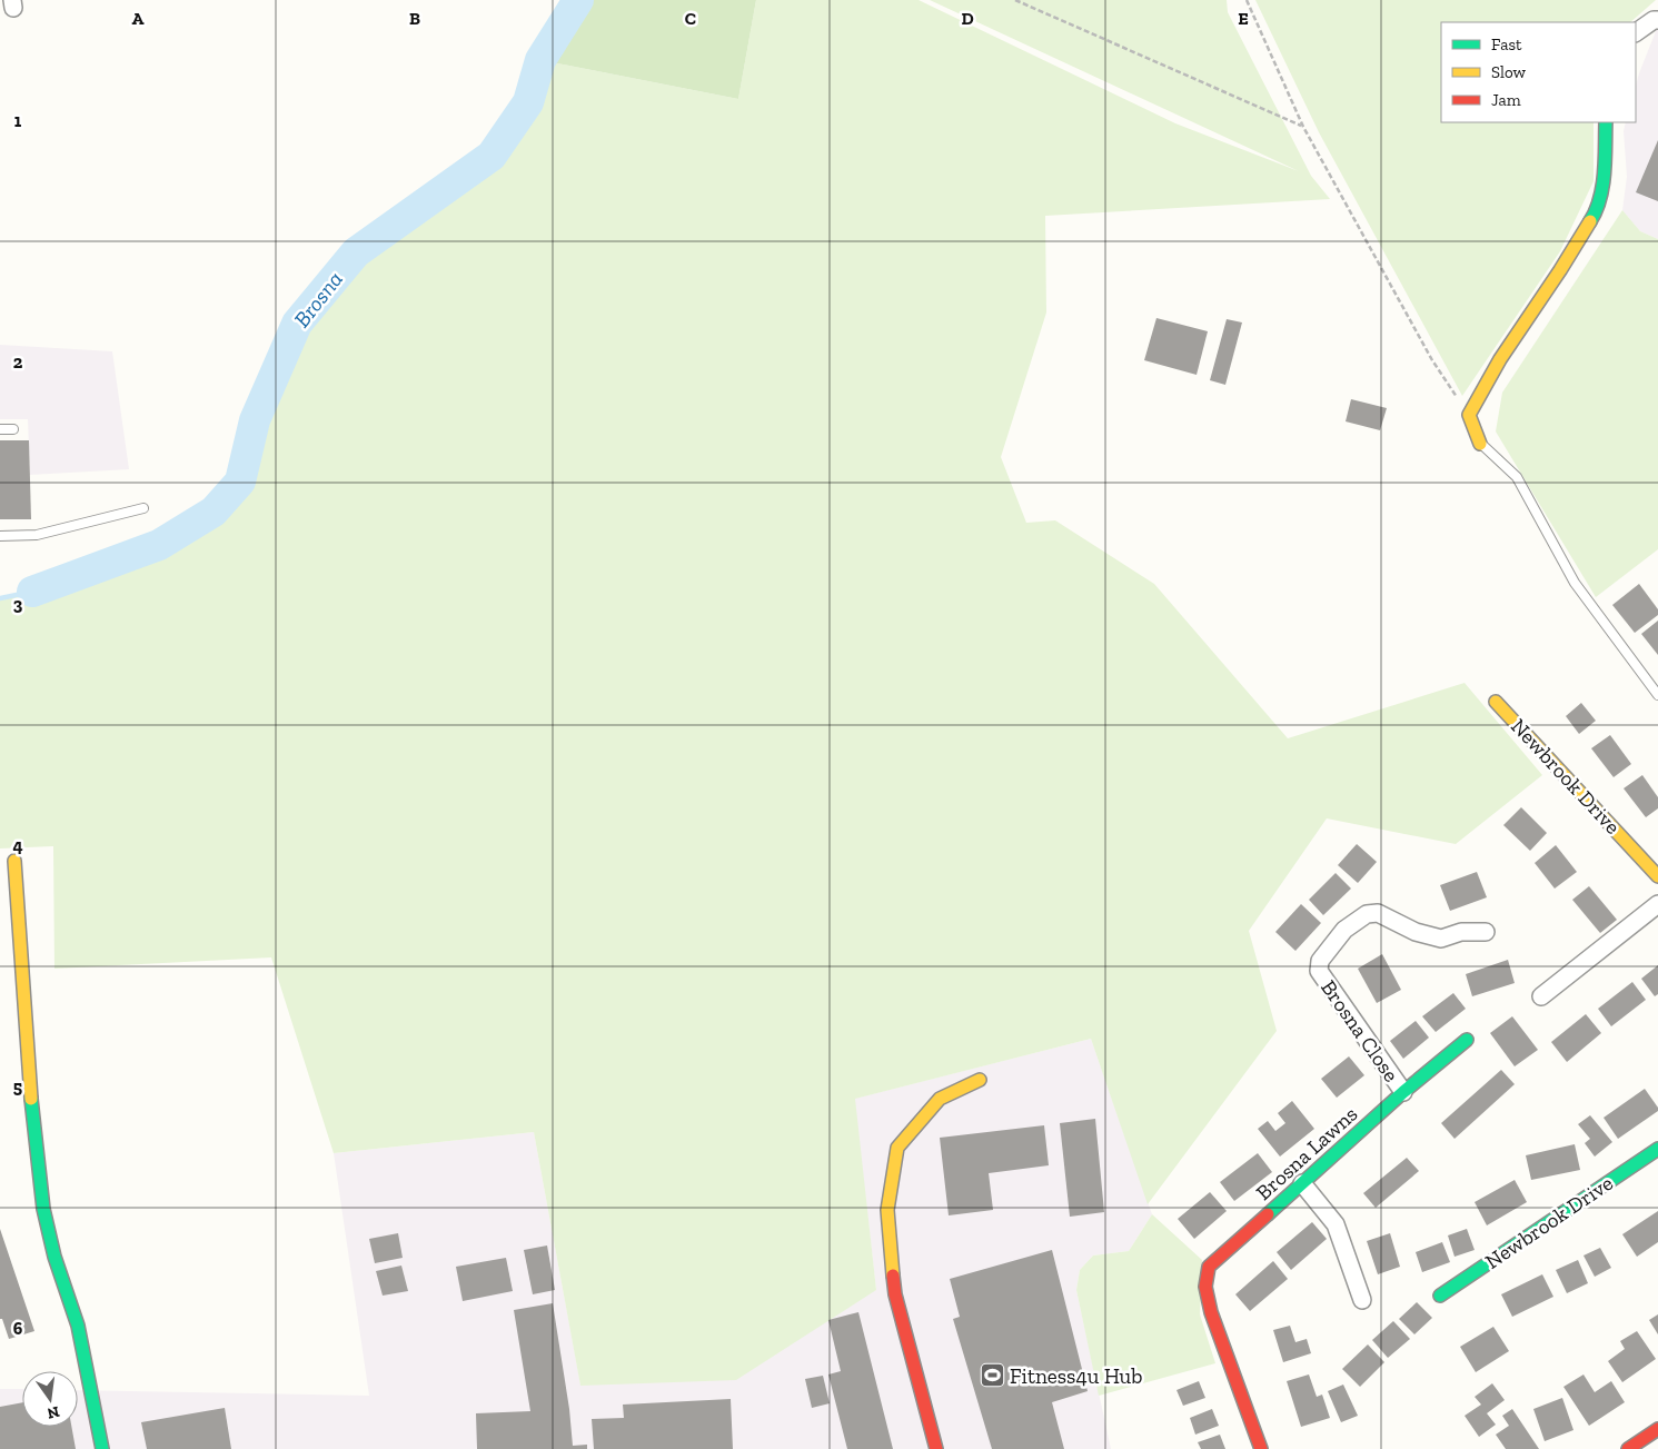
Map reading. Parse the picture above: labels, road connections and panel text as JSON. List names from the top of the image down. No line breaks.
{"streets":{"street":["Newbrook Drive","Brosna Close","Brosna Lawns"]},"crossings":[["Brosna Close","Brosna Lawns"]],"water":["Brosna"],"places":{"sports":["Fitness4u Hub"]},"legend":["Fast","Slow","Jam"],"north":"bottom","grid":{"columns":["A","B","C","D","E"],"rows":["1","2","3","4","5","6"]}}
